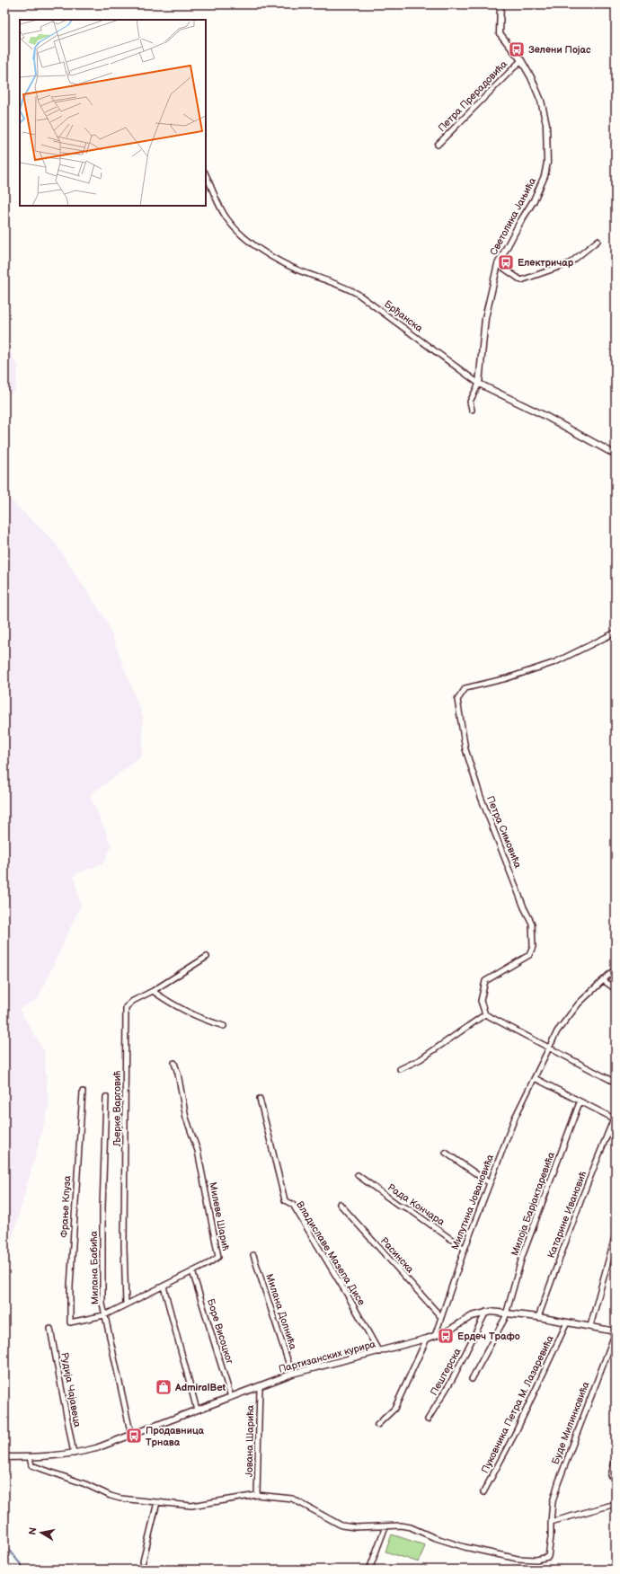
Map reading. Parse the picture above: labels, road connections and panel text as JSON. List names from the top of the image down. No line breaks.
{"streets":{"street":["Петра Прерадовића","Светолика Јањића","Брђанска","Петра Симовића","Љерке Варговић","Милутина Јовановића","Милоја Барјактаревића","Рада Кончара","Фрање Клуза","Катарине Ивановић","Милеве Шарић","Владиславе Мазепа Дисе","Расинска","Милана Бабића","Милана Долнића","Боре Висоцког","Партизанских курира","Пештерска","Рудија Чајавеца","Пуковника Петра М. Лазаревића","Буде Милинковића","Јована Шарића"]},"crossings":[["Петра Прерадовића","Светолика Јањића"],["Светолика Јањића","Брђанска"],["Љерке Варговић","Милеве Шарић"],["Милутина Јовановића","Рада Кончара"],["Милутина Јовановића","Расинска"],["Милутина Јовановића","Партизанских курира"],["Милоја Барјактаревића","Партизанских курира"],["Фрање Клуза","Милеве Шарић"],["Катарине Ивановић","Партизанских курира"],["Милеве Шарић","Милана Бабића"],["Милеве Шарић","Боре Висоцког"],["Владиславе Мазепа Дисе","Партизанских курира"],["Милана Бабића","Партизанских курира"],["Милана Долнића","Партизанских курира"],["Боре Висоцког","Партизанских курира"],["Партизанских курира","Пештерска"],["Партизанских курира","Рудија Чајавеца"],["Партизанских курира","Пуковника Петра М. Лазаревића"],["Партизанских курира","Буде Милинковића"],["Партизанских курира","Јована Шарића"]],"places":{"bus stop":["Зелени Појас","Електричар","Ердеч Трафо","Продавница Трнава"],"shop":["AdmiralBet"]},"north":"left"}
